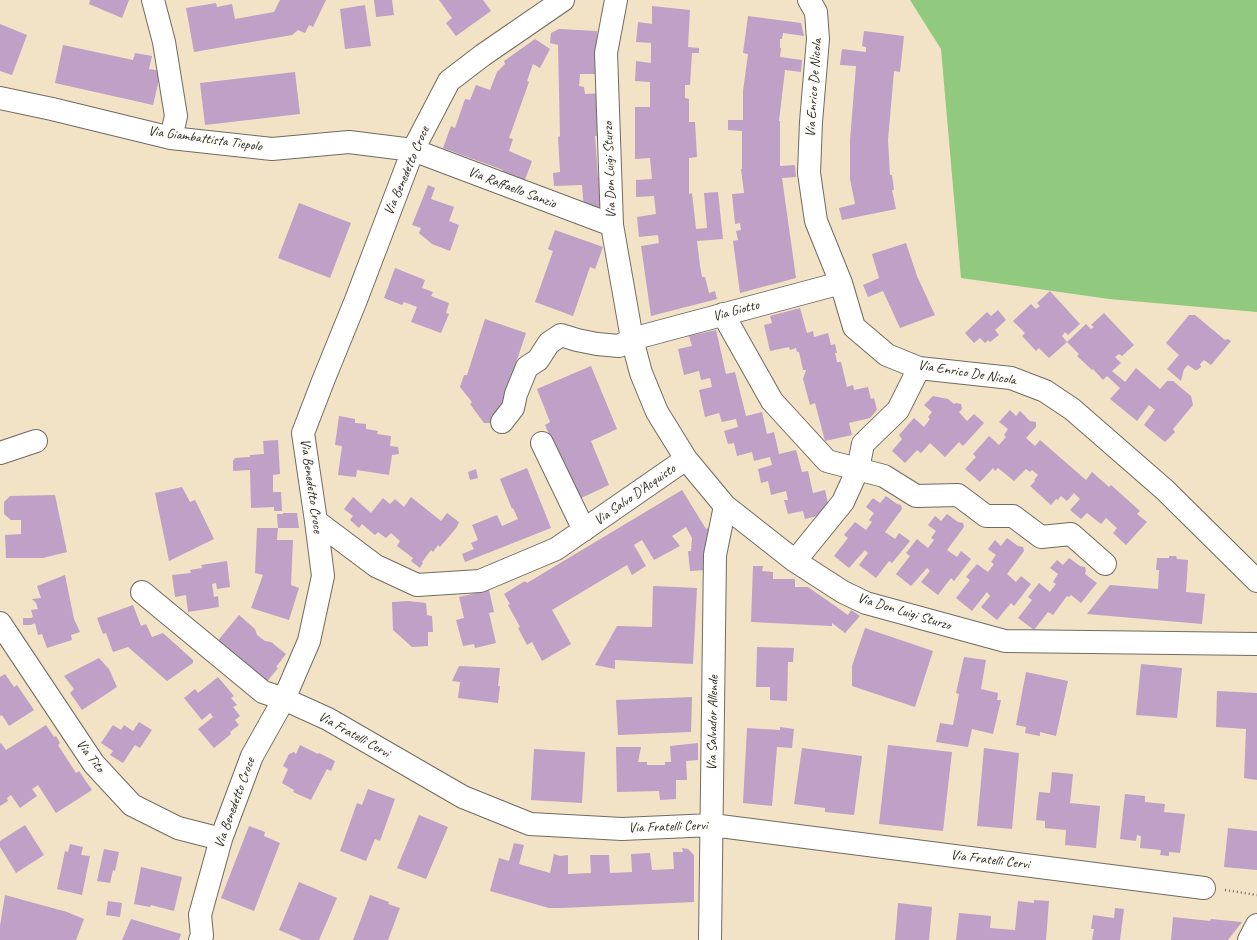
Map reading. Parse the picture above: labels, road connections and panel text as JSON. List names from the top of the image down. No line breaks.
{"streets":{"street":["Via Enrico De Nicola","Via Giambattista Tiepolo","Via Don Luigi Sturzo","Via Benedetto Croce","Via Raffaello Sanzio","Via Giotto","Via Salvo D'Acquisto","Via Salvador Allende","Via Fratelli Cervi","Via Tito"]},"crossings":[["Via Enrico De Nicola","Via Giotto"],["Via Giambattista Tiepolo","Via Benedetto Croce"],["Via Giambattista Tiepolo","Via Raffaello Sanzio"],["Via Don Luigi Sturzo","Via Raffaello Sanzio"],["Via Don Luigi Sturzo","Via Giotto"],["Via Don Luigi Sturzo","Via Salvo D'Acquisto"],["Via Don Luigi Sturzo","Via Salvador Allende"],["Via Benedetto Croce","Via Raffaello Sanzio"],["Via Benedetto Croce","Via Salvo D'Acquisto"],["Via Benedetto Croce","Via Fratelli Cervi"],["Via Benedetto Croce","Via Tito"],["Via Salvador Allende","Via Fratelli Cervi"]]}
